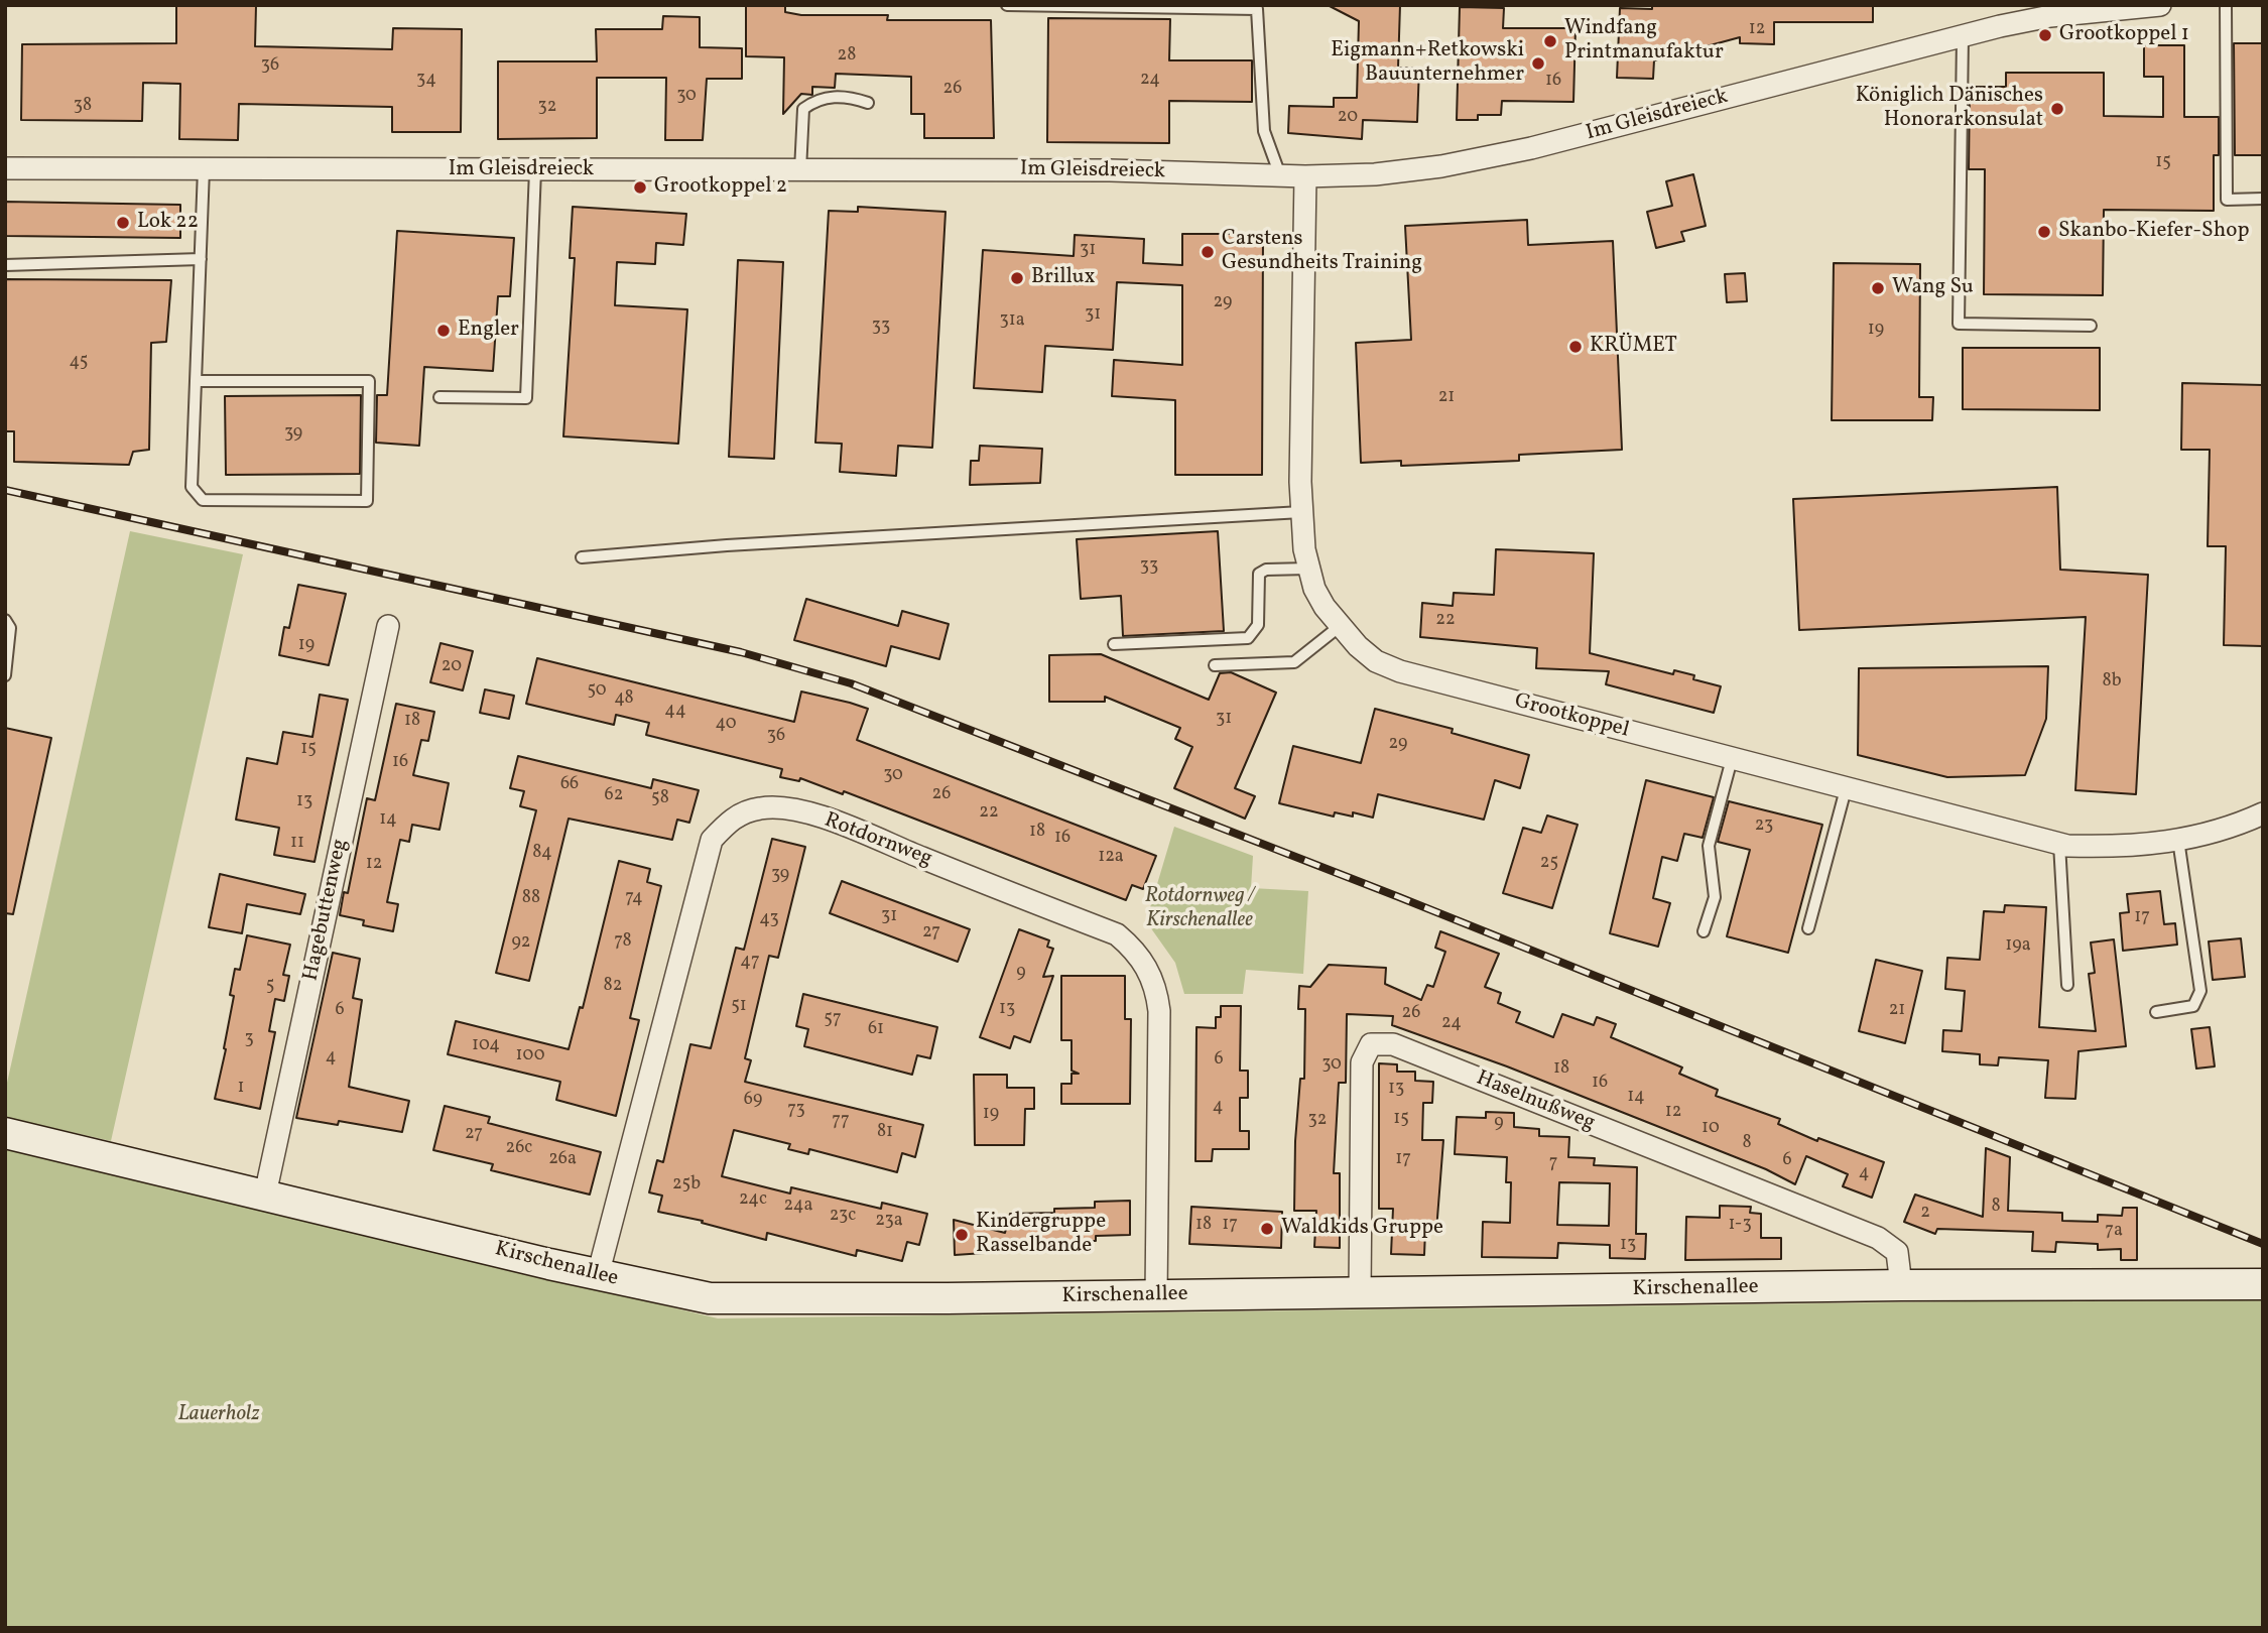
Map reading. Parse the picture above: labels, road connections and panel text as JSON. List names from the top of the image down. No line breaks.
{"streets":{"street":["Im Gleisdreieck","Grootkoppel","Rotdornweg","Hagebuttenweg","Haselnußweg","Kirschenallee"]},"crossings":[["Im Gleisdreieck","Grootkoppel"],["Rotdornweg","Kirschenallee"],["Hagebuttenweg","Kirschenallee"],["Haselnußweg","Kirschenallee"]],"parks":["Rotdornweg / Kirschenallee","Lauerholz"],"places":["Grootkoppel 1","Windfang Printmanufaktur","Eigmann+Retkowski Bauunternehmer","Königlich Dänisches Honorarkonsulat","Grootkoppel 2","Lok 22","Skanbo-Kiefer-Shop","Carstens Gesundheits Training","Brillux","Wang Su","Engler","KRÜMET","Waldkids Gruppe","Kindergruppe Rasselbande"],"house_numbers":["12","28","36","34","24","16","26","30","38","32","20","15","31","29","31","31a","33","19","45","21","39","33","22","19","20","8b","50","48","44","31","18","40","36","29","15","16","30","66","26","62","58","13","22","14","23","18","16","11","84","12a","25","12","39","88","74","31","17","43","27","78","92","19a","47","9","5","82","51","13","6","21","26","57","24","61","3","104","100","4","6","30","18","16","1","13","14","69","4","73","12","19","15","32","77","9","10","81","27","8","26c","26a","17","6","7","4","25b","24c","24a","8","2","23c","23a","18","17","1-3","7a","13"]}
